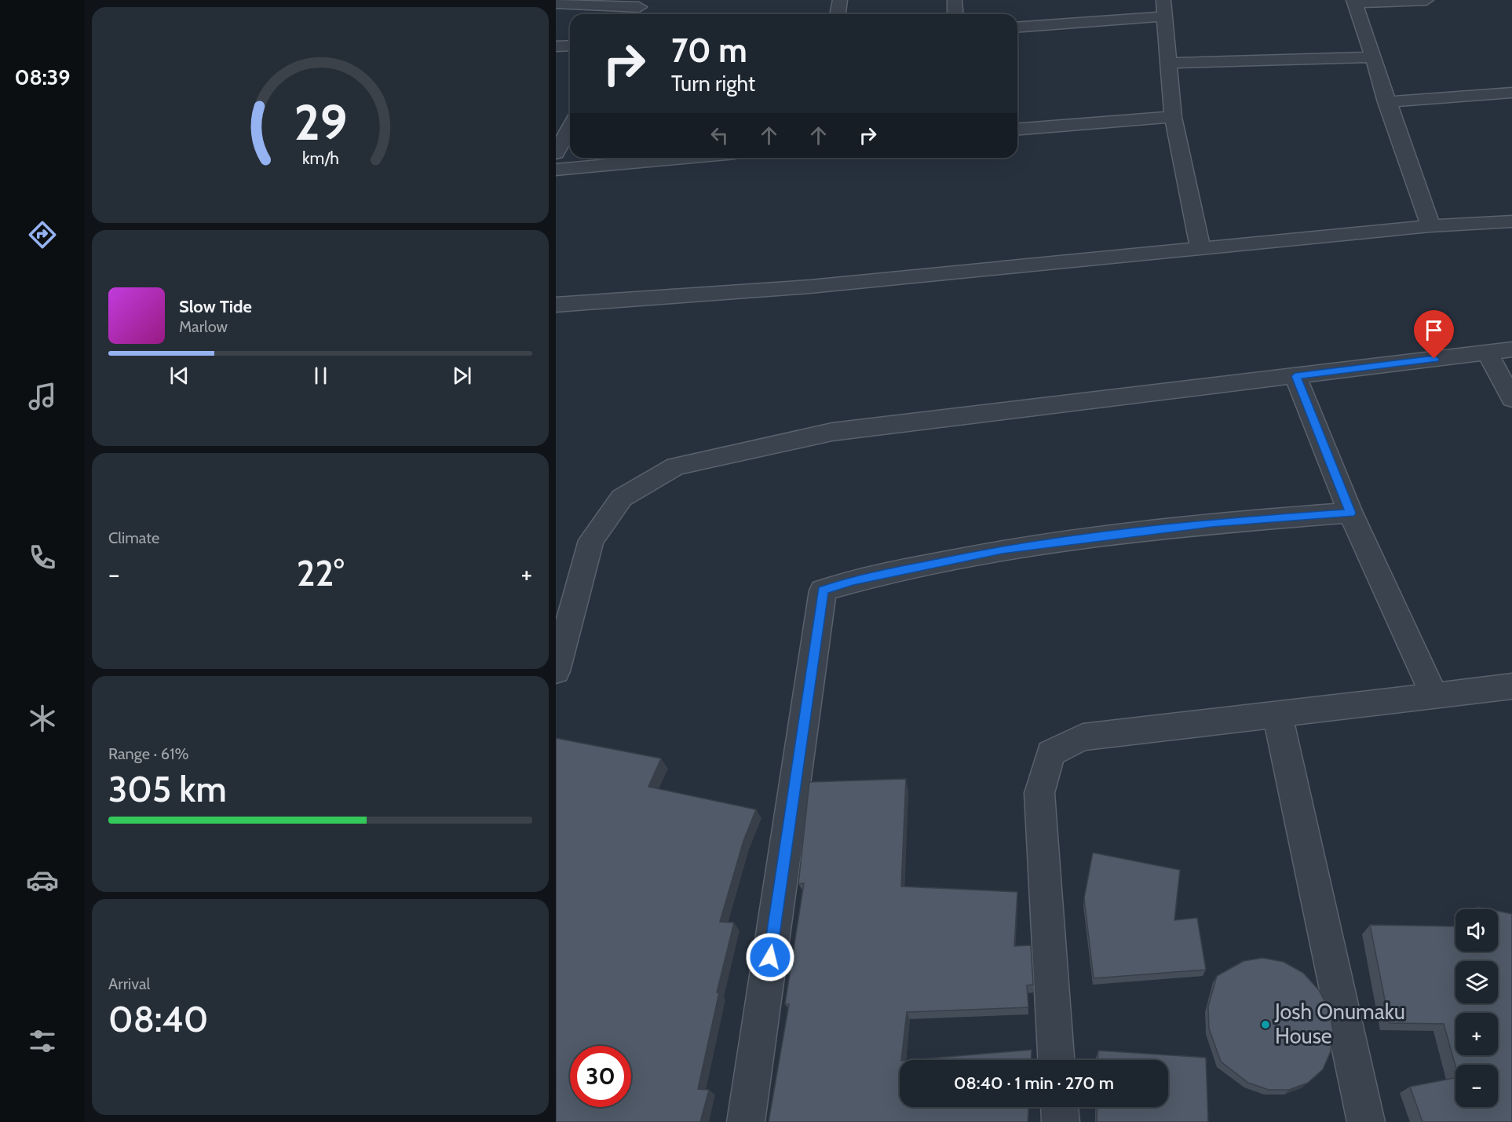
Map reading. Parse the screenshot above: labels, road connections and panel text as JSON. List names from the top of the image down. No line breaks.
{"places":["Josh Onumaku House"],"page":{"tabs":"08:39","turn":["70 m","Turn right"],"song":["Slow Tide","Marlow"],"tile":["Climate",["Range · 61%","305 km"],["Arrival","08:40"]],"heat":["−","22°","+"],"map_buttons":["+","−"],"limit":"30","trip":"08:40 · 1 min · 270 m","gauge":["29","km/h"]}}
